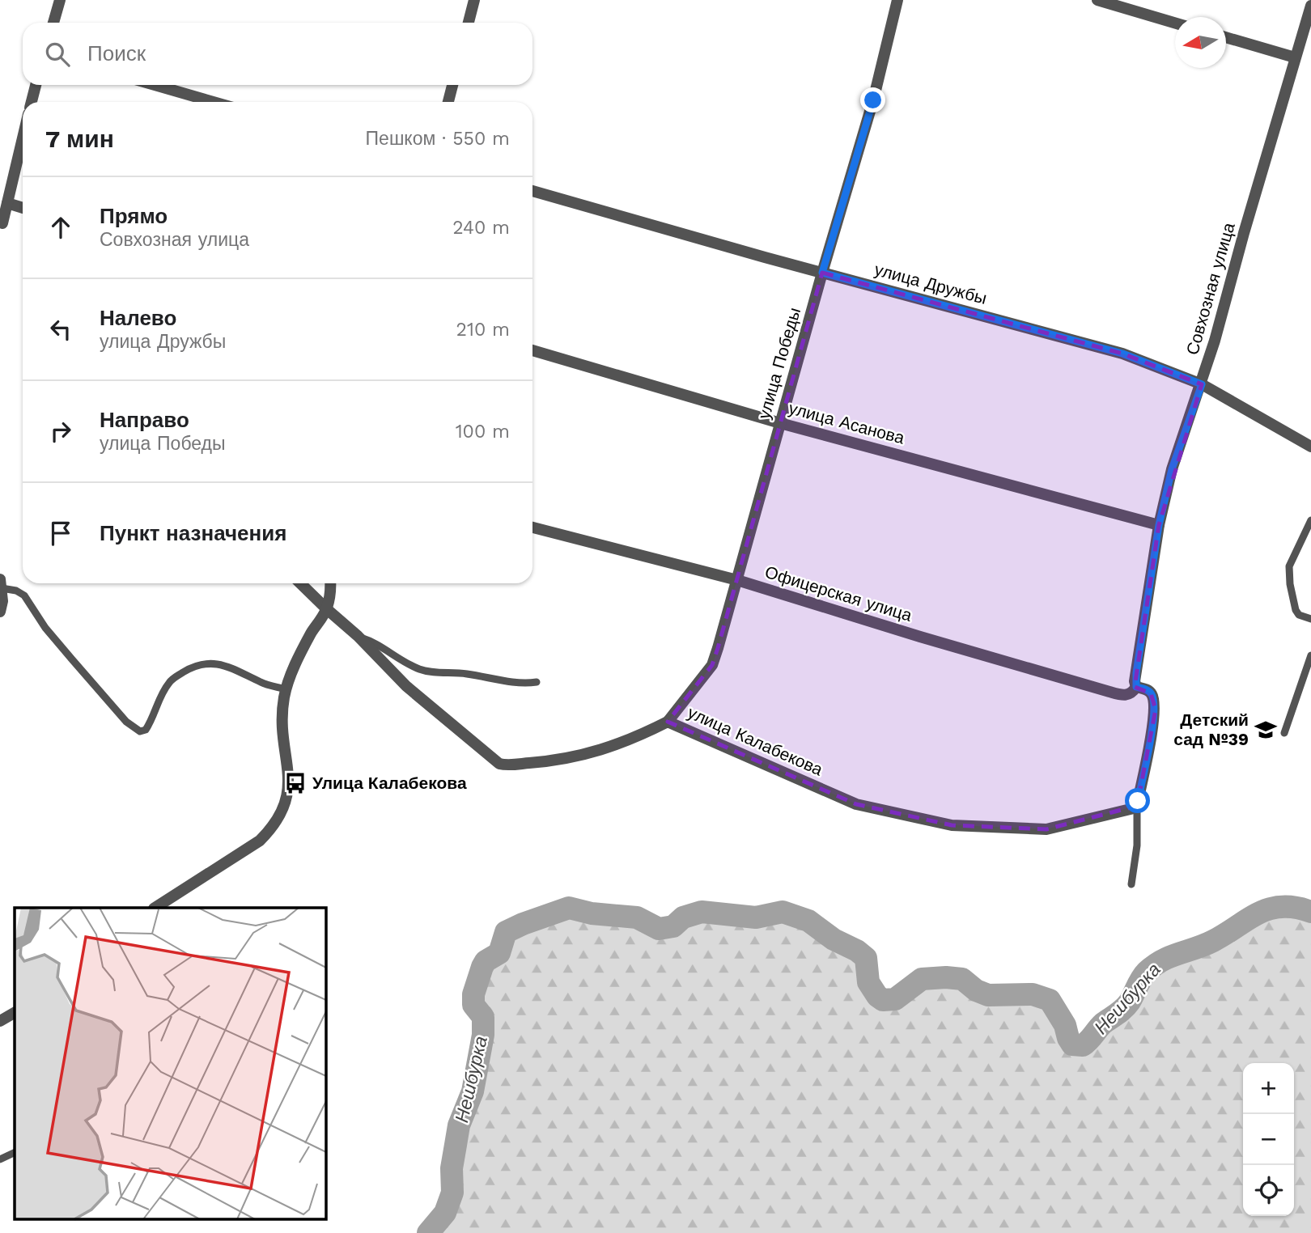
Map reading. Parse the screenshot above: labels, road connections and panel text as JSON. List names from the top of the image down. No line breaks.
{"streets":{"street":["улица Дружбы","Совхозная улица","улица Победы","улица Асанова","Офицерская улица","улица Калабекова"]},"crossings":[["улица Дружбы","Совхозная улица"],["улица Дружбы","улица Победы"],["Совхозная улица","улица Асанова"],["Совхозная улица","Офицерская улица"],["улица Победы","улица Асанова"],["улица Победы","Офицерская улица"],["улица Победы","улица Калабекова"]],"water":["Нешбурка"],"places":{"school or university":["Детский сад №39"],"bus stop":["Улица Калабекова"]},"north":"left","page":{"search":"Поиск","heading":["7 мин","Пешком · 550 m"],"list":[["Прямо","Совхозная улица","240 m"],["Налево","улица Дружбы","210 m"],["Направо","улица Победы","100 m"],"Пункт назначения"],"map_buttons":["+","−"]}}
